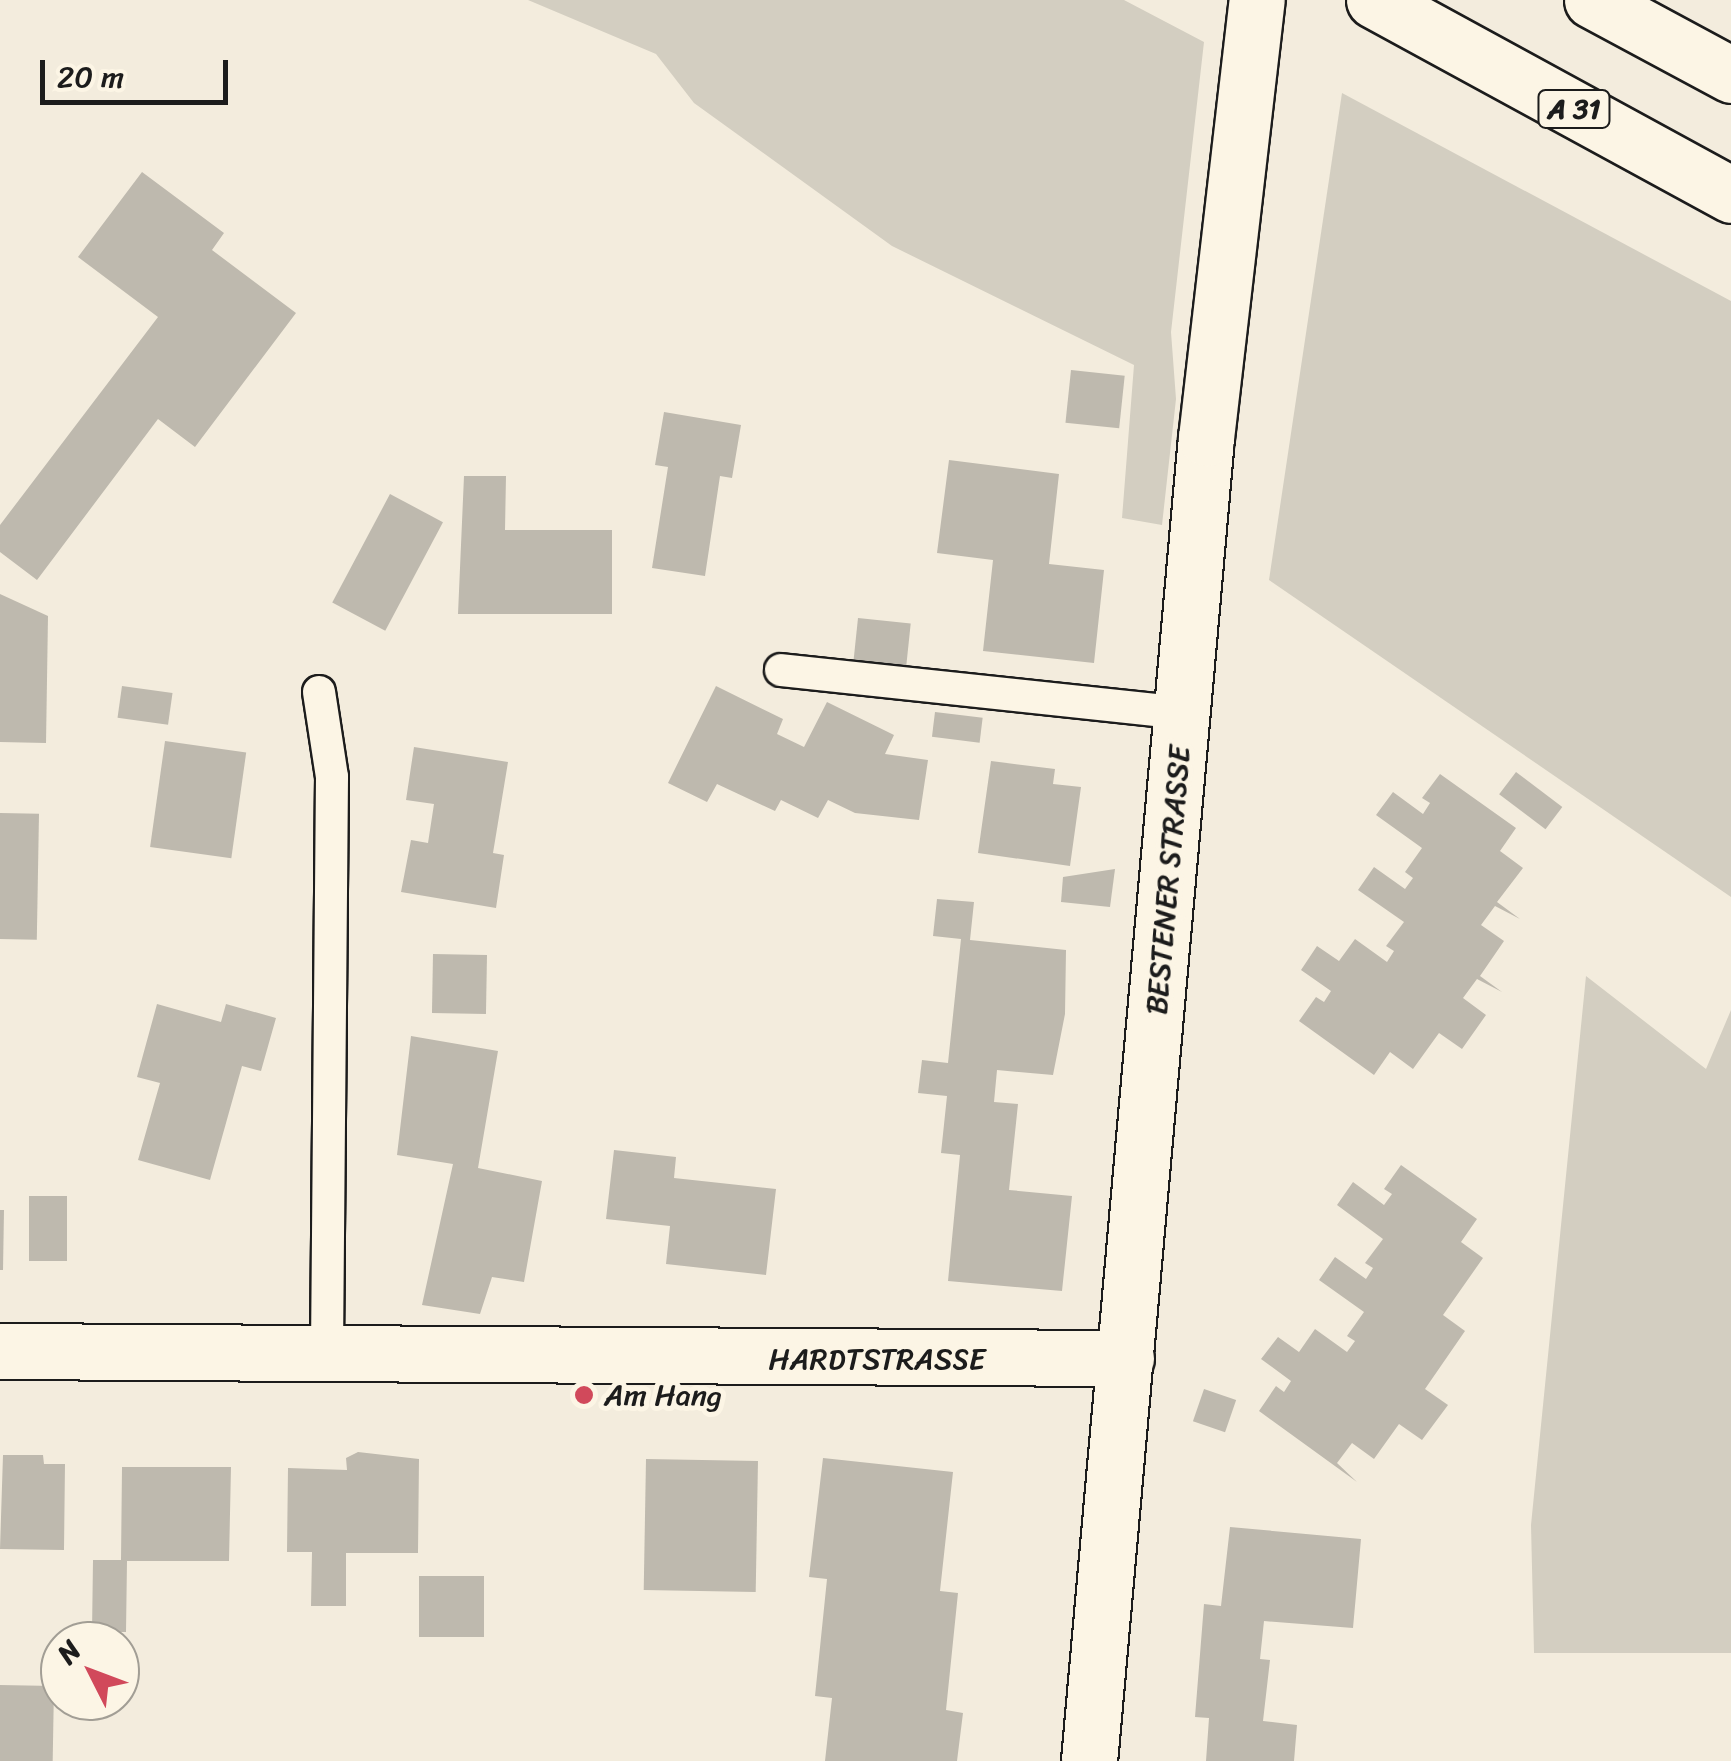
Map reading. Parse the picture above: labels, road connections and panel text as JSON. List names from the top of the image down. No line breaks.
{"streets":{"main road":["A 31","BESTENER STRASSE","HARDTSTRASSE"]},"crossings":[["BESTENER STRASSE","HARDTSTRASSE"]],"places":["Am Hang"],"scale_bar":"20 m","north":"top left"}
